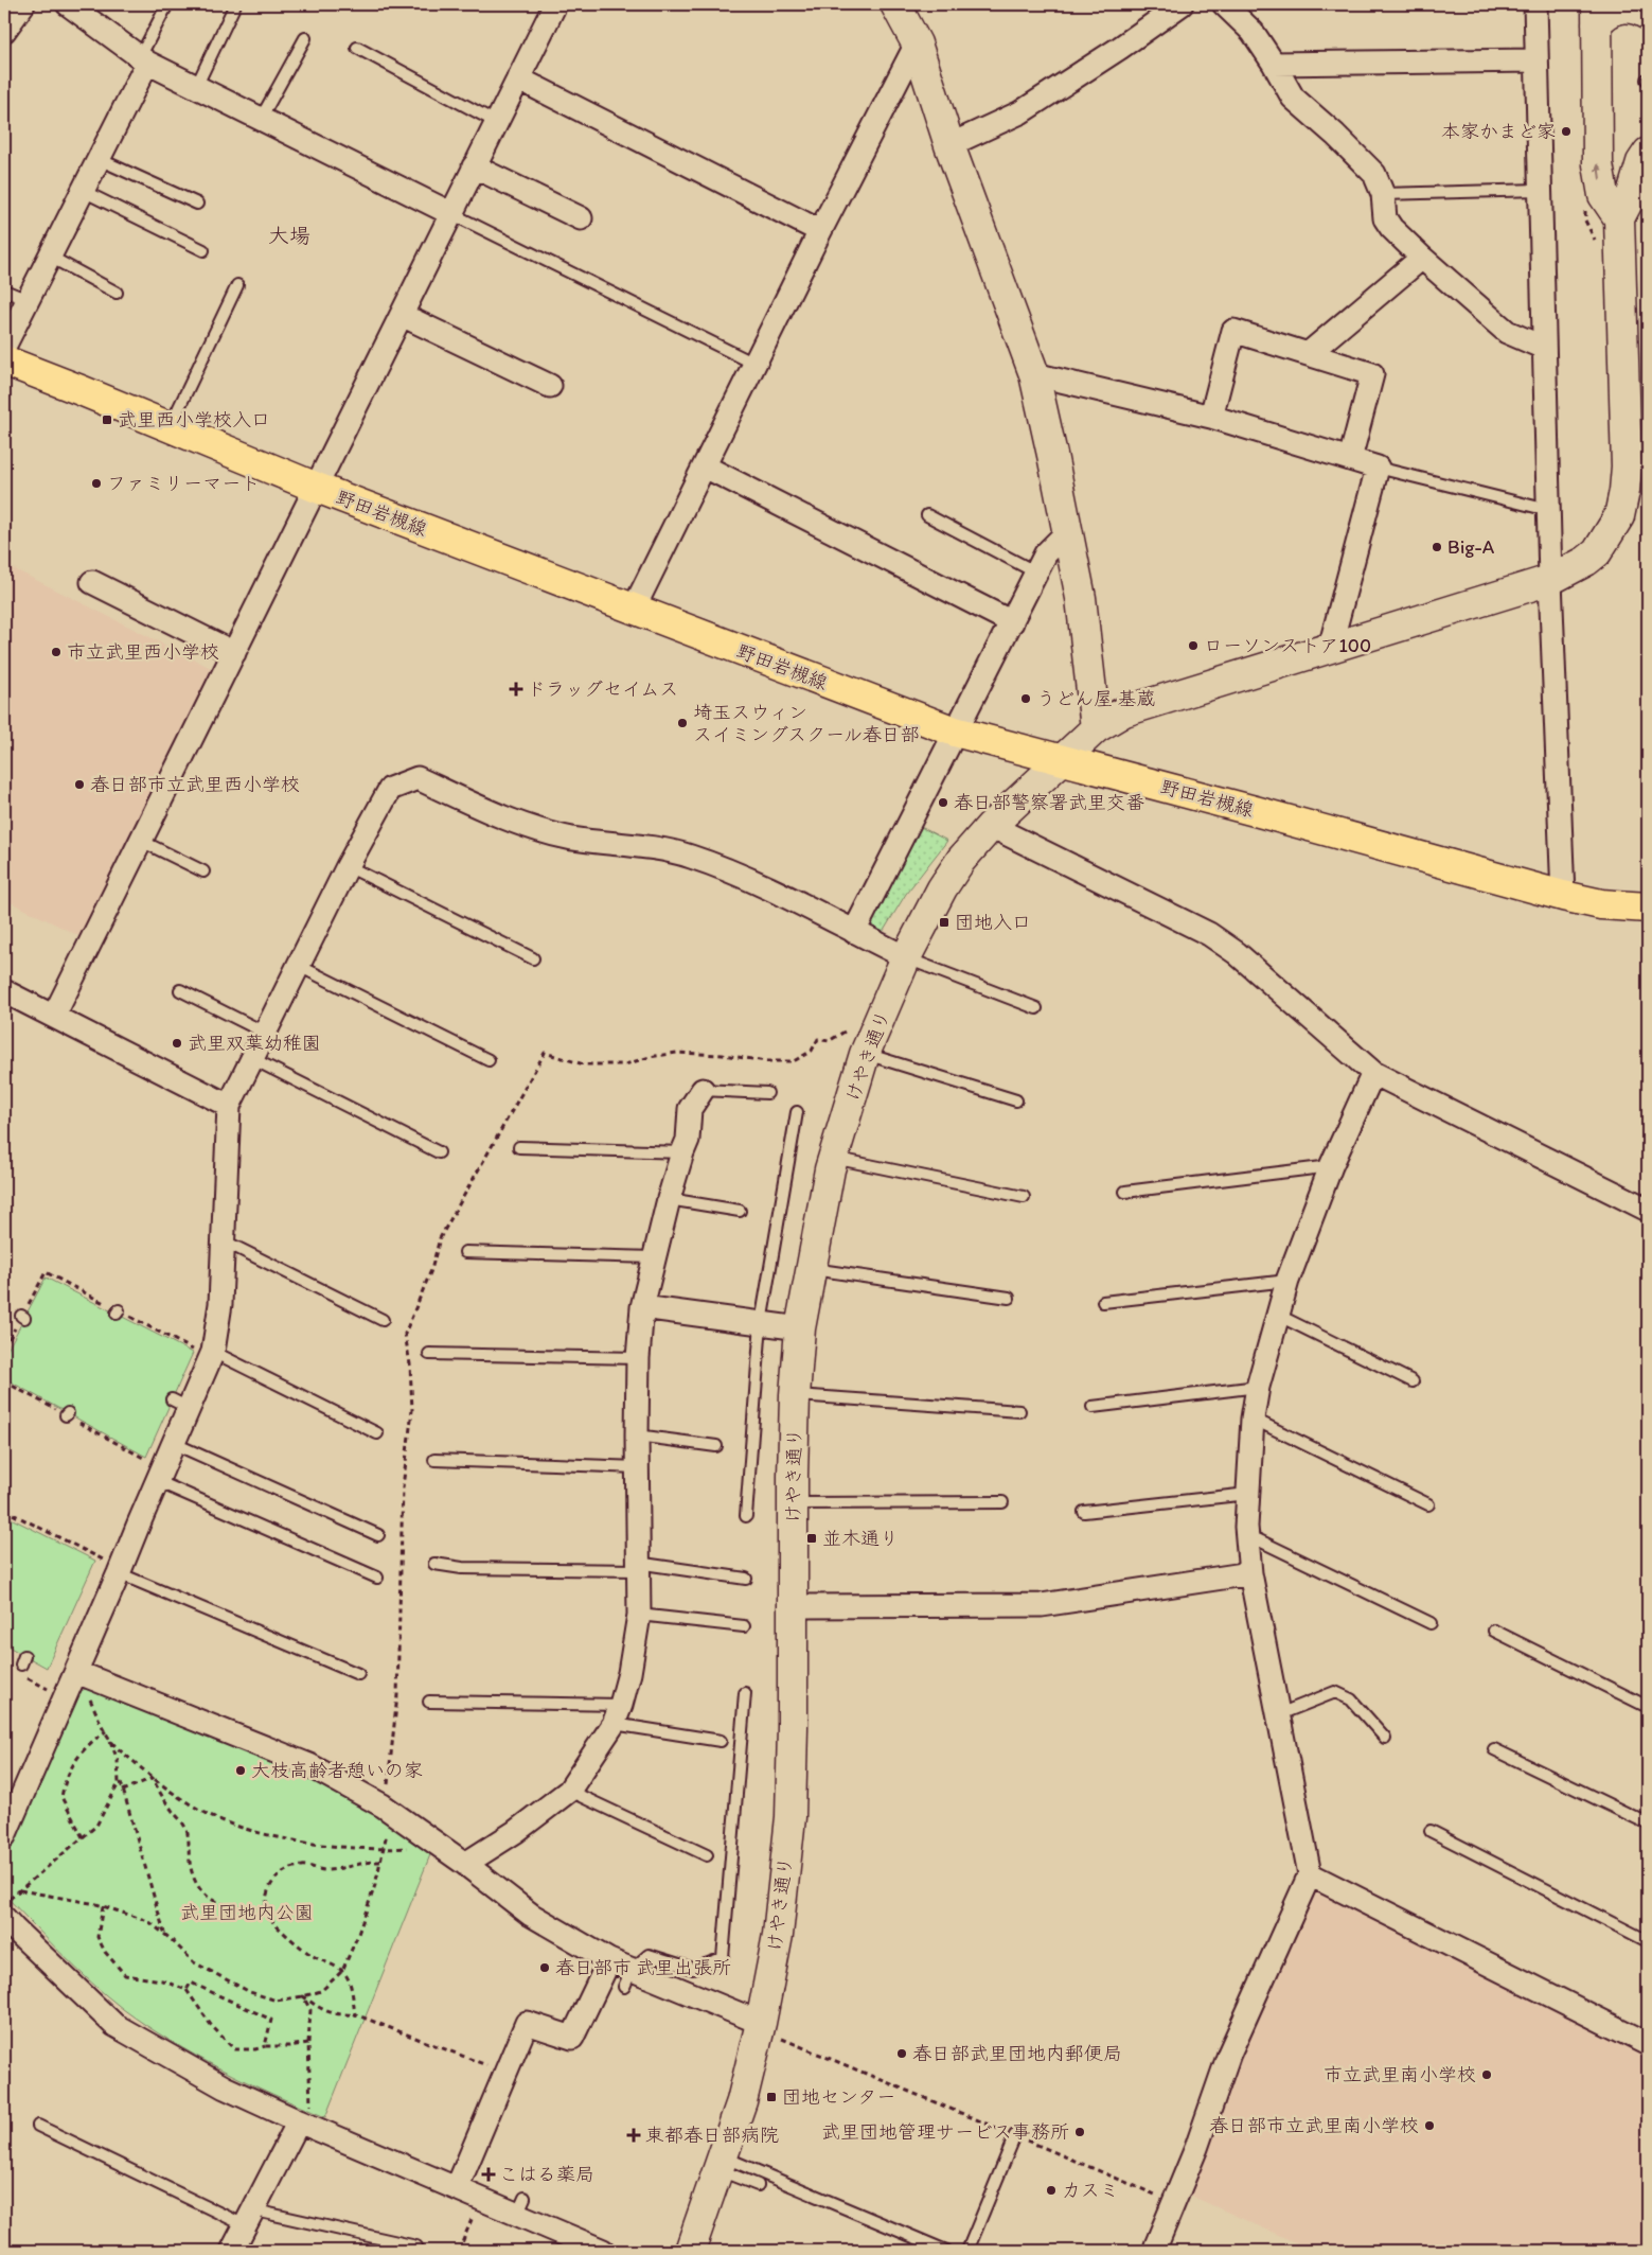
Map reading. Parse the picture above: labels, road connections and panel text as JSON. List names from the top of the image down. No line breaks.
{"streets":{"main road":["野田岩槻線"],"street":["けやき通り"]},"crossings":[["野田岩槻線","けやき通り"]],"districts":["大場"],"parks":["武里団地内公園"],"places":{"other":["本家かまど家","ファミリーマート","Big-A","ローソンストア100","市立武里西小学校","うどん屋 基蔵","埼玉スウィン スイミングスクール春日部","春日部市立武里西小学校","春日部警察署武里交番","武里双葉幼稚園","大枝高齢者憩いの家","春日部市 武里出張所","春日部武里団地内郵便局","市立武里南小学校","春日部市立武里南小学校","武里団地管理サービス事務所","カスミ"],"transit":["武里西小学校入口","団地入口","並木通り","団地センター"],"health":["ドラッグセイムス","東都春日部病院","こはる薬局"]}}
